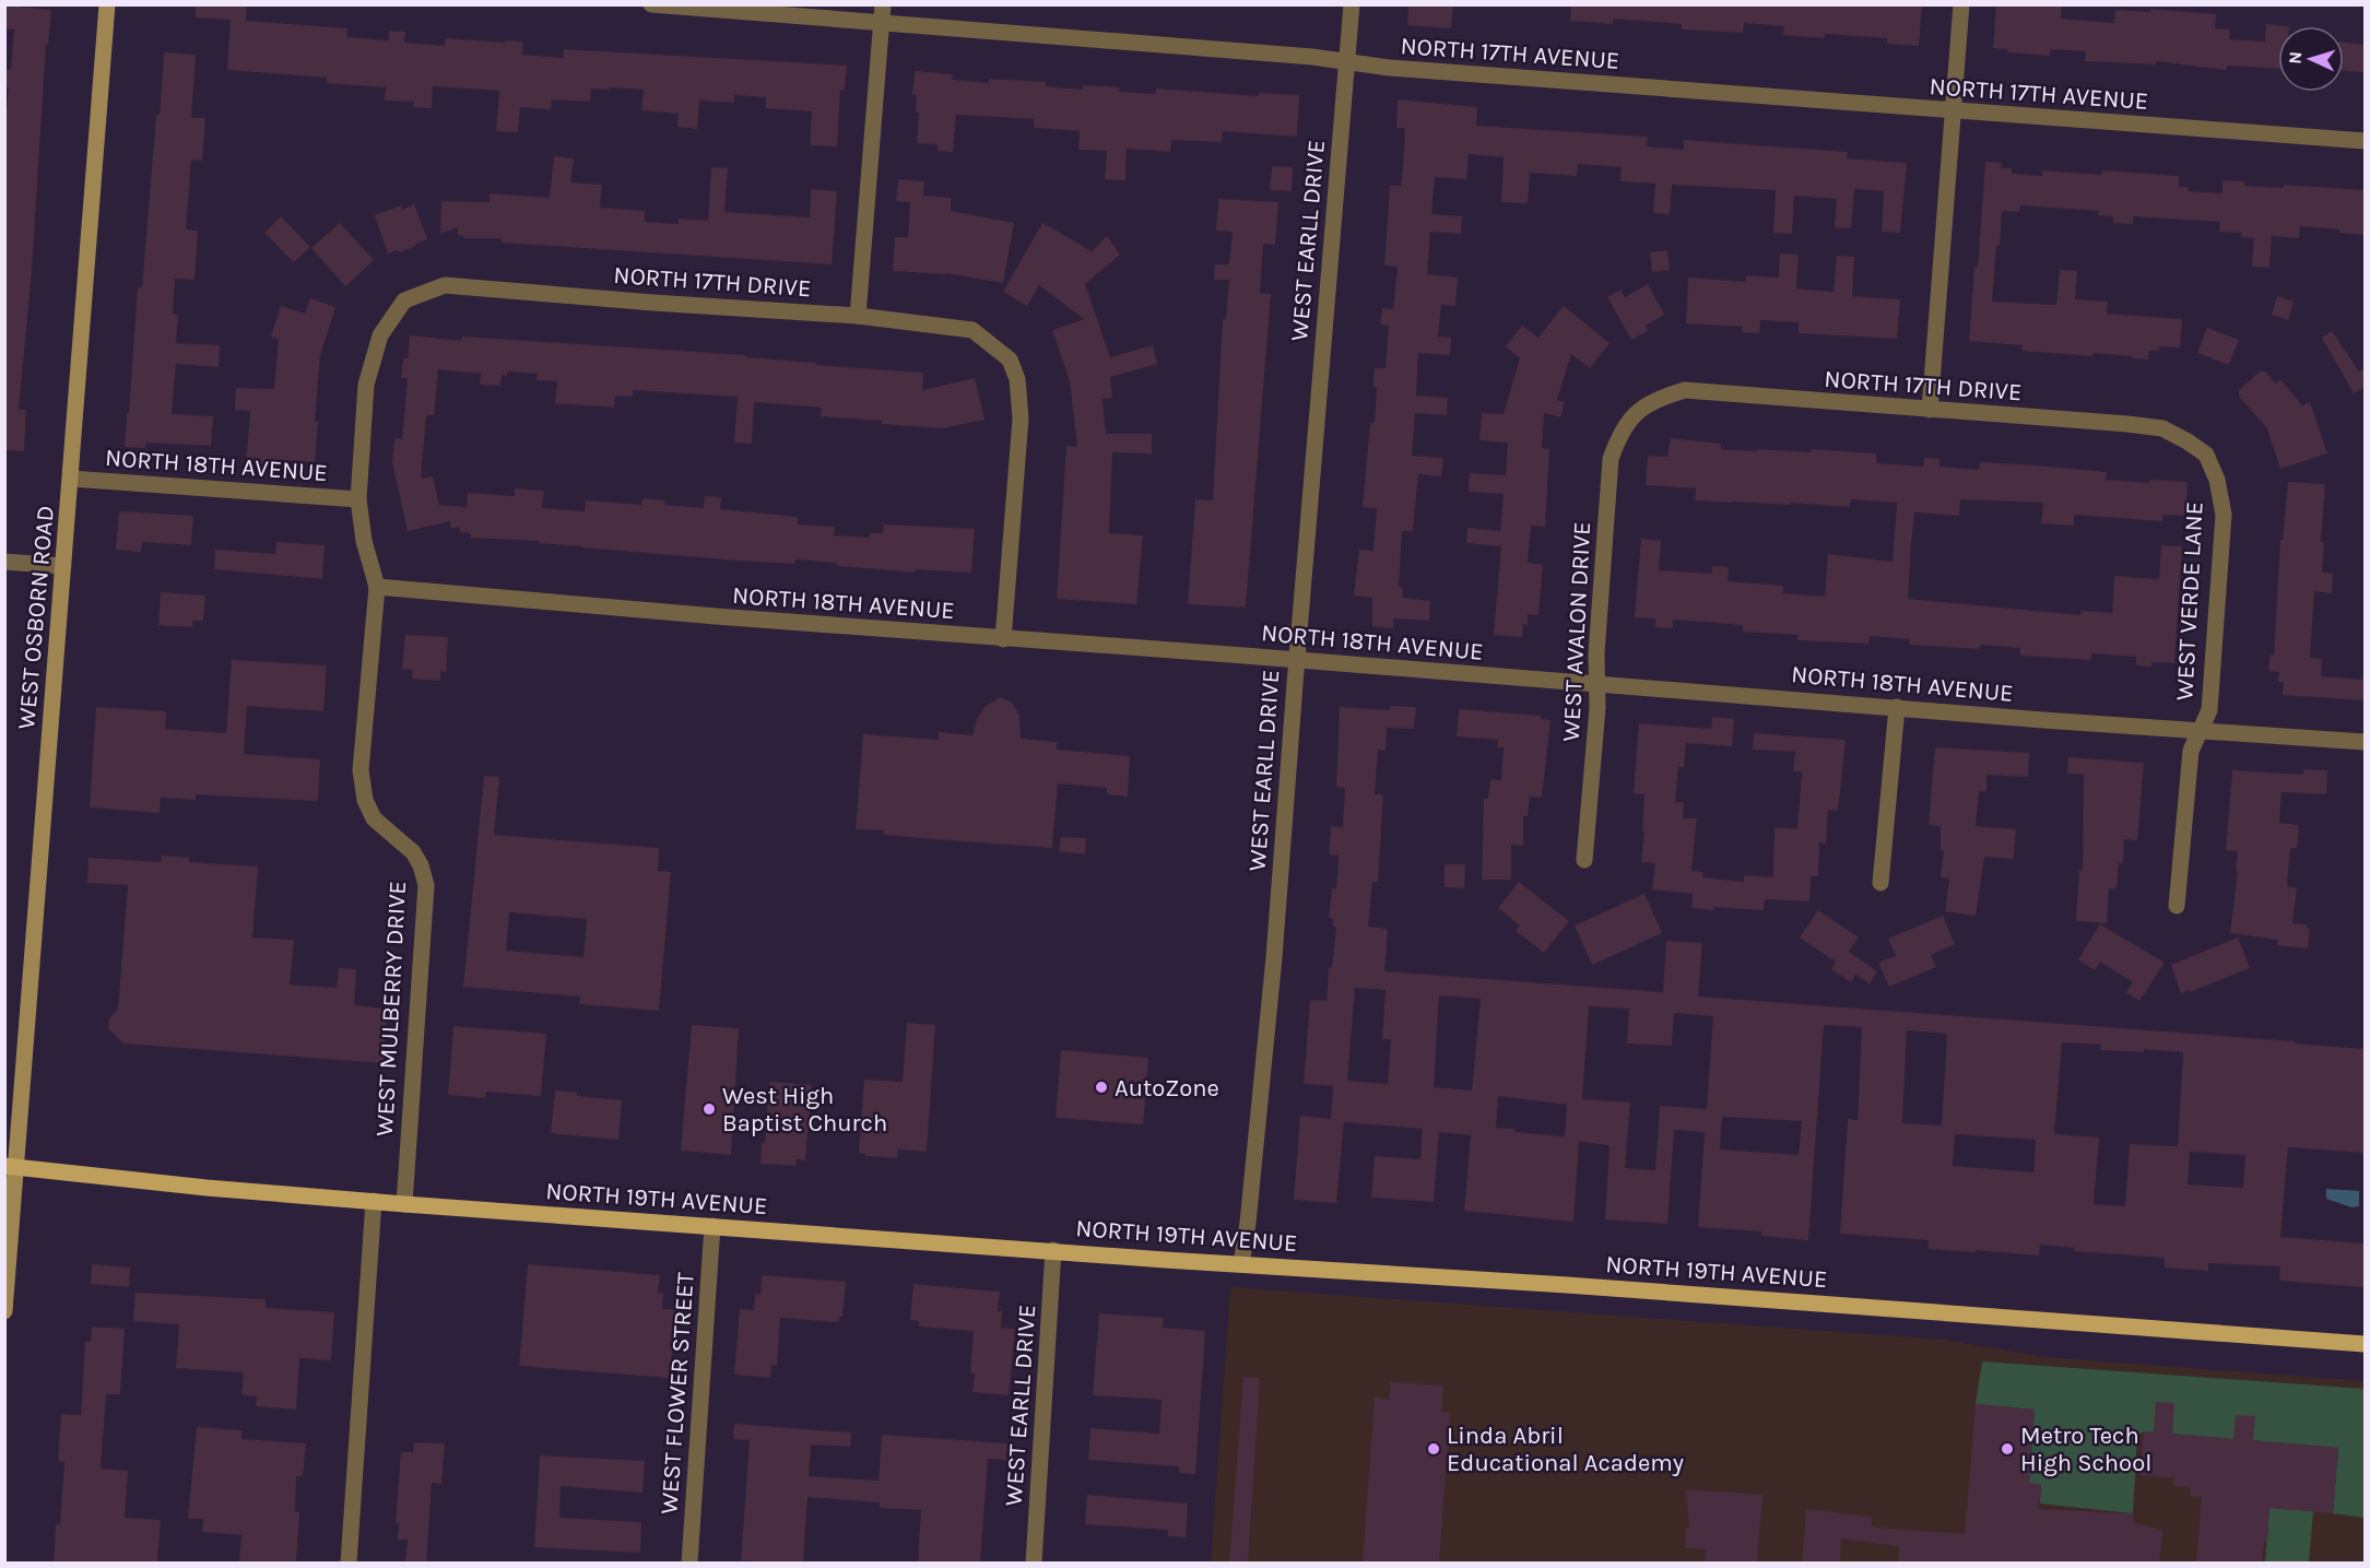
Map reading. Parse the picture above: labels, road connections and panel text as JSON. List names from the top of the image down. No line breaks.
{"streets":{"main road":["NORTH 19TH AVENUE"],"street":["NORTH 17TH AVENUE","WEST EARLL DRIVE","NORTH 17TH DRIVE","NORTH 18TH AVENUE","WEST VERDE LANE","WEST OSBORN ROAD","WEST AVALON DRIVE","WEST MULBERRY DRIVE","WEST FLOWER STREET"]},"crossings":[["NORTH 17TH AVENUE","WEST EARLL DRIVE"],["WEST EARLL DRIVE","NORTH 18TH AVENUE"],["WEST EARLL DRIVE","NORTH 19TH AVENUE"],["NORTH 17TH DRIVE","NORTH 18TH AVENUE"],["NORTH 17TH DRIVE","WEST VERDE LANE"],["NORTH 17TH DRIVE","WEST AVALON DRIVE"],["NORTH 17TH DRIVE","WEST MULBERRY DRIVE"],["NORTH 18TH AVENUE","WEST VERDE LANE"],["NORTH 18TH AVENUE","WEST OSBORN ROAD"],["NORTH 18TH AVENUE","WEST AVALON DRIVE"],["NORTH 18TH AVENUE","WEST MULBERRY DRIVE"],["WEST OSBORN ROAD","NORTH 19TH AVENUE"],["WEST MULBERRY DRIVE","NORTH 19TH AVENUE"],["NORTH 19TH AVENUE","WEST FLOWER STREET"]],"places":["AutoZone","West High Baptist Church","Linda Abril Educational Academy","Metro Tech High School"],"north":"left"}
